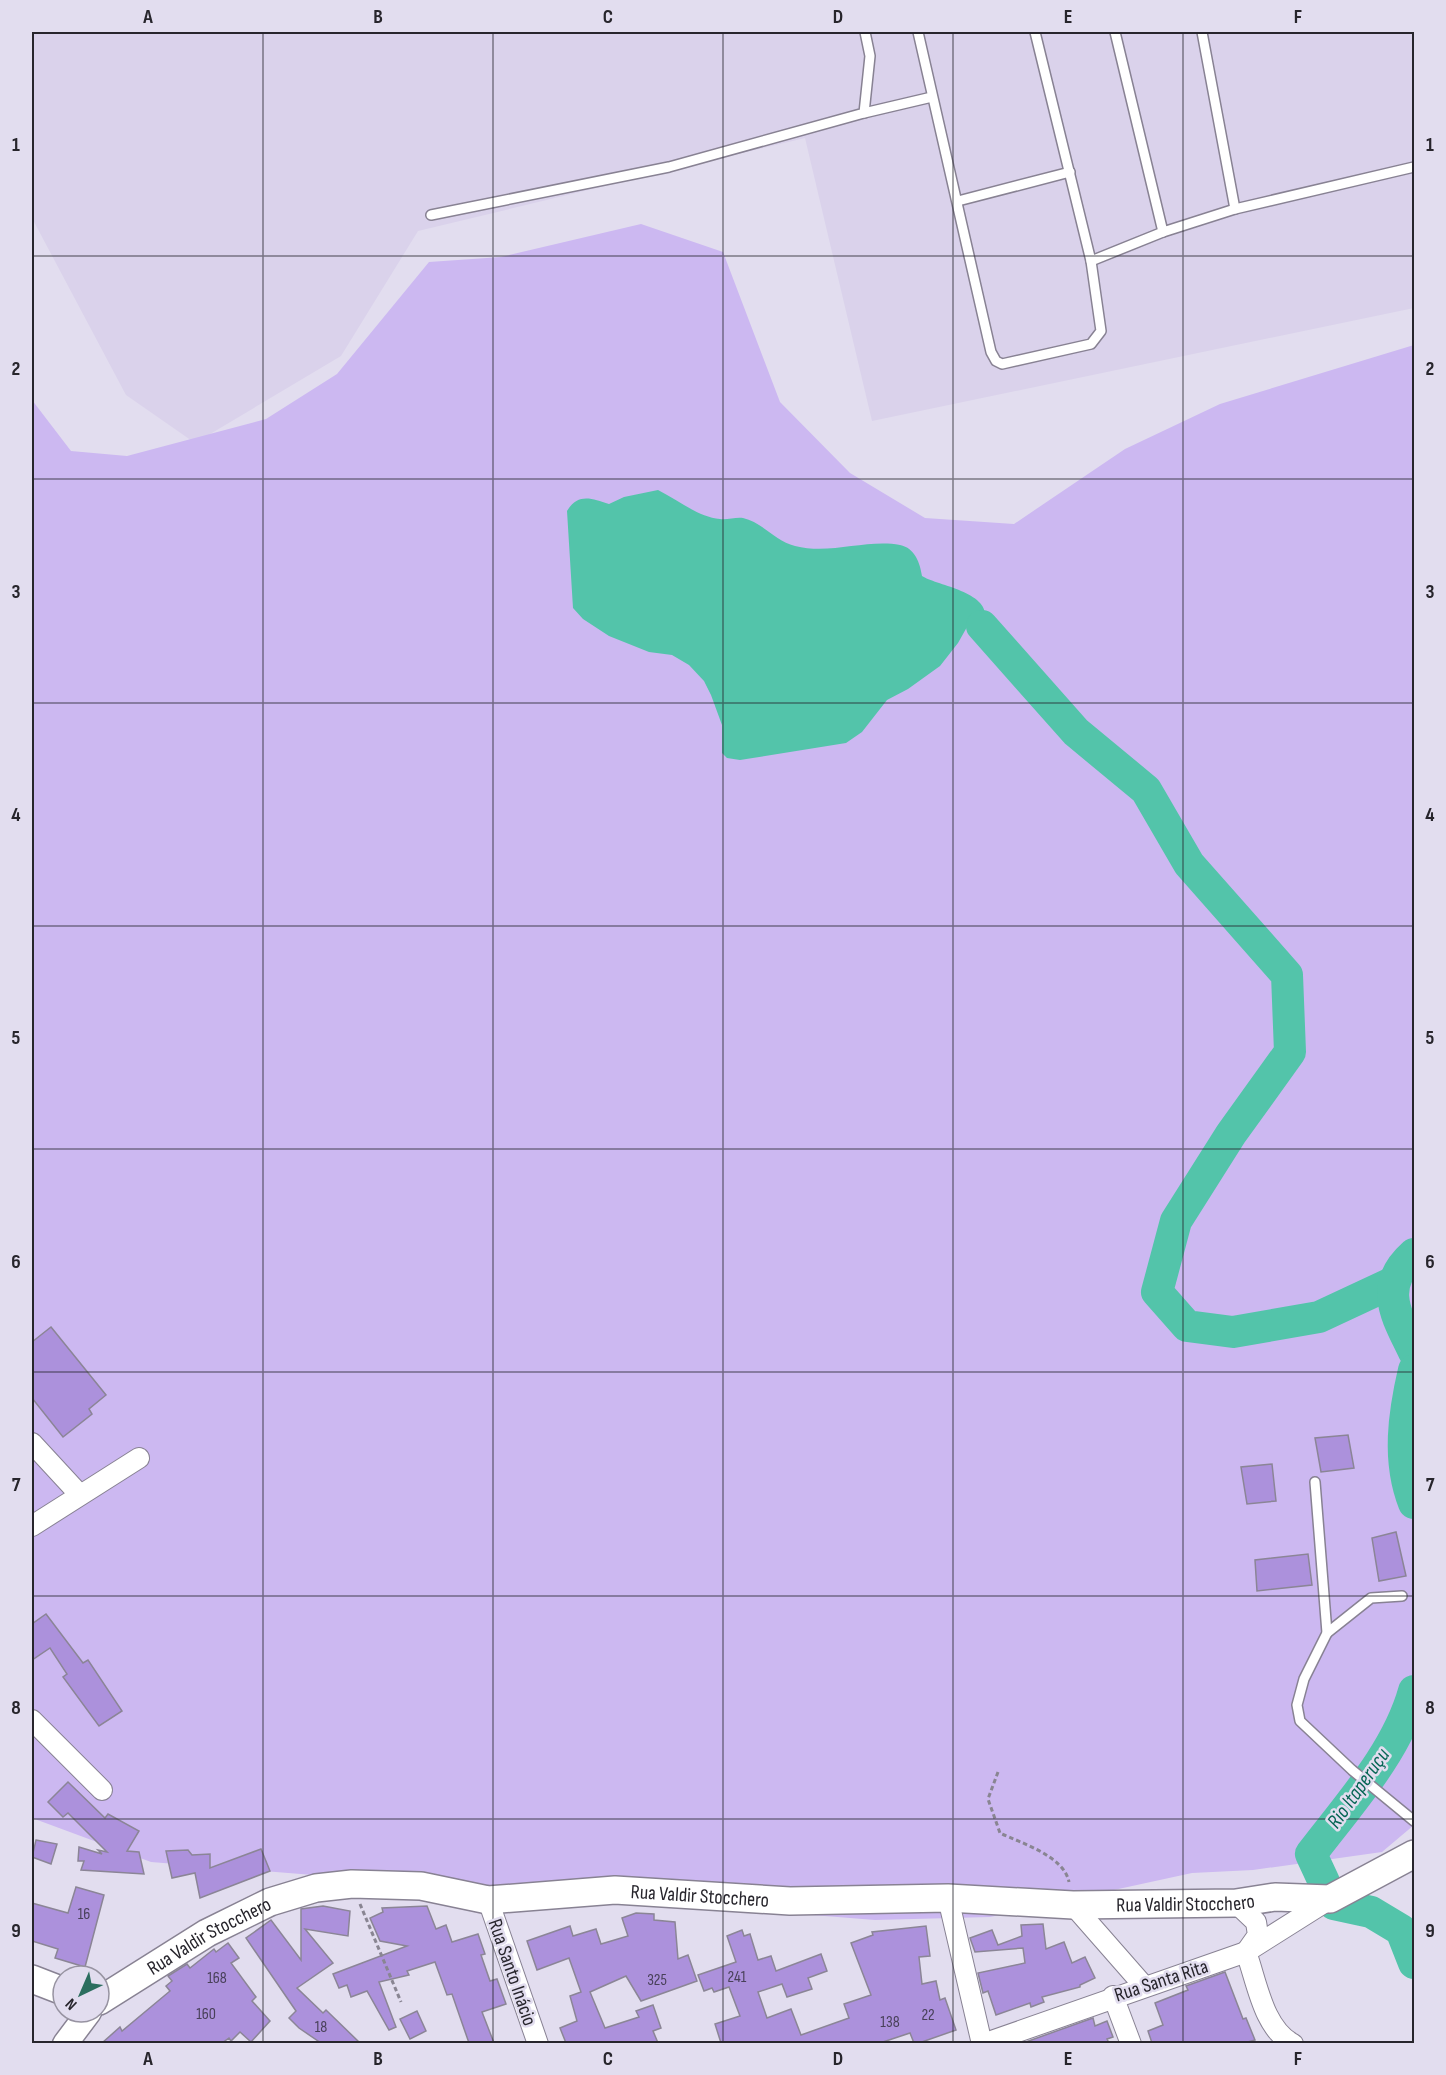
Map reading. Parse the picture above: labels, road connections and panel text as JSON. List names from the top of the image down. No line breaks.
{"streets":{"main road":["Rua Valdir Stocchero"],"street":["Rua Santo Inácio","Rua Santa Rita"]},"crossings":[["Rua Valdir Stocchero","Rua Santo Inácio"],["Rua Valdir Stocchero","Rua Santa Rita"]],"water":["Rio Itaperuçu"],"house_numbers":["16","241","168","325","160","22","138","18"],"north":"bottom left","grid":{"columns":["A","B","C","D","E","F"],"rows":["1","2","3","4","5","6","7","8","9"]}}
